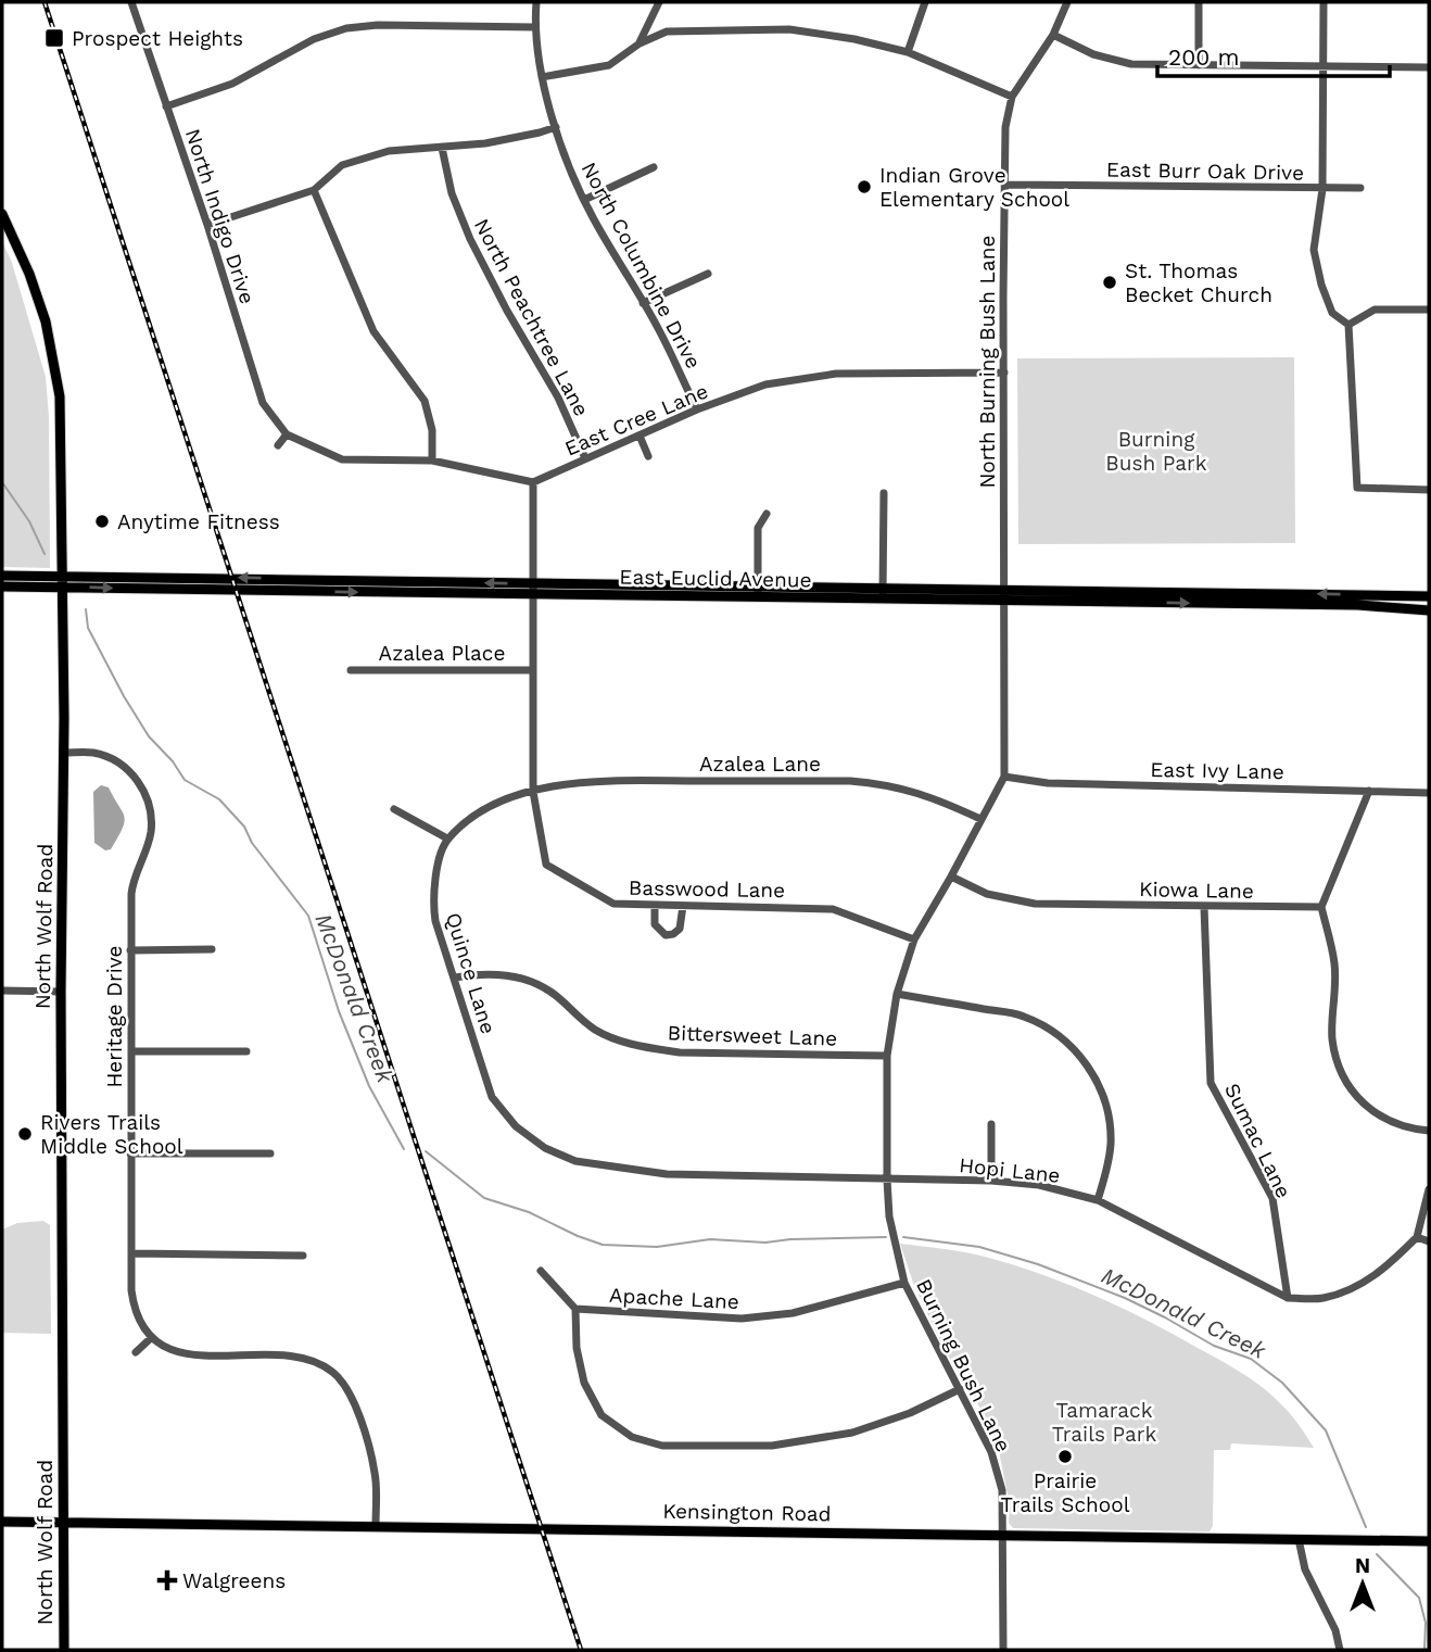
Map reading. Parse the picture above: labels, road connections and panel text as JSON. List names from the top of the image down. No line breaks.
{"streets":{"main road":["East Euclid Avenue","North Wolf Road","Kensington Road"],"street":["East Burr Oak Drive","North Indigo Drive","North Columbine Drive","North Peachtree Lane","North Burning Bush Lane","East Cree Lane","Azalea Place","Azalea Lane","East Ivy Lane","Basswood Lane","Kiowa Lane","Quince Lane","Heritage Drive","Bittersweet Lane","Sumac Lane","Hopi Lane","Apache Lane","Burning Bush Lane"]},"crossings":[["East Burr Oak Drive","North Burning Bush Lane"],["North Columbine Drive","East Cree Lane"],["North Peachtree Lane","East Cree Lane"],["North Burning Bush Lane","East Cree Lane"],["North Burning Bush Lane","East Euclid Avenue"],["North Burning Bush Lane","Burning Bush Lane"],["East Cree Lane","Basswood Lane"],["East Euclid Avenue","Basswood Lane"],["East Euclid Avenue","North Wolf Road"],["East Euclid Avenue","Burning Bush Lane"],["Azalea Place","Basswood Lane"],["Azalea Lane","Basswood Lane"],["Azalea Lane","Burning Bush Lane"],["East Ivy Lane","Burning Bush Lane"],["Basswood Lane","Burning Bush Lane"],["Kiowa Lane","Sumac Lane"],["Kiowa Lane","Burning Bush Lane"],["North Wolf Road","Heritage Drive"],["North Wolf Road","Kensington Road"],["Quince Lane","Bittersweet Lane"],["Quince Lane","Hopi Lane"],["Bittersweet Lane","Burning Bush Lane"],["Sumac Lane","Hopi Lane"],["Hopi Lane","Burning Bush Lane"],["Apache Lane","Burning Bush Lane"],["Burning Bush Lane","Kensington Road"]],"water":["McDonald Creek"],"parks":["Burning Bush Park","Tamarack Trails Park"],"places":{"transit":["Prospect Heights"],"other":["Indian Grove Elementary School","St. Thomas Becket Church","Anytime Fitness","Rivers Trails Middle School","Prairie Trails School"],"health":["Walgreens"]},"scale_bar":"200 m","north":"top"}
